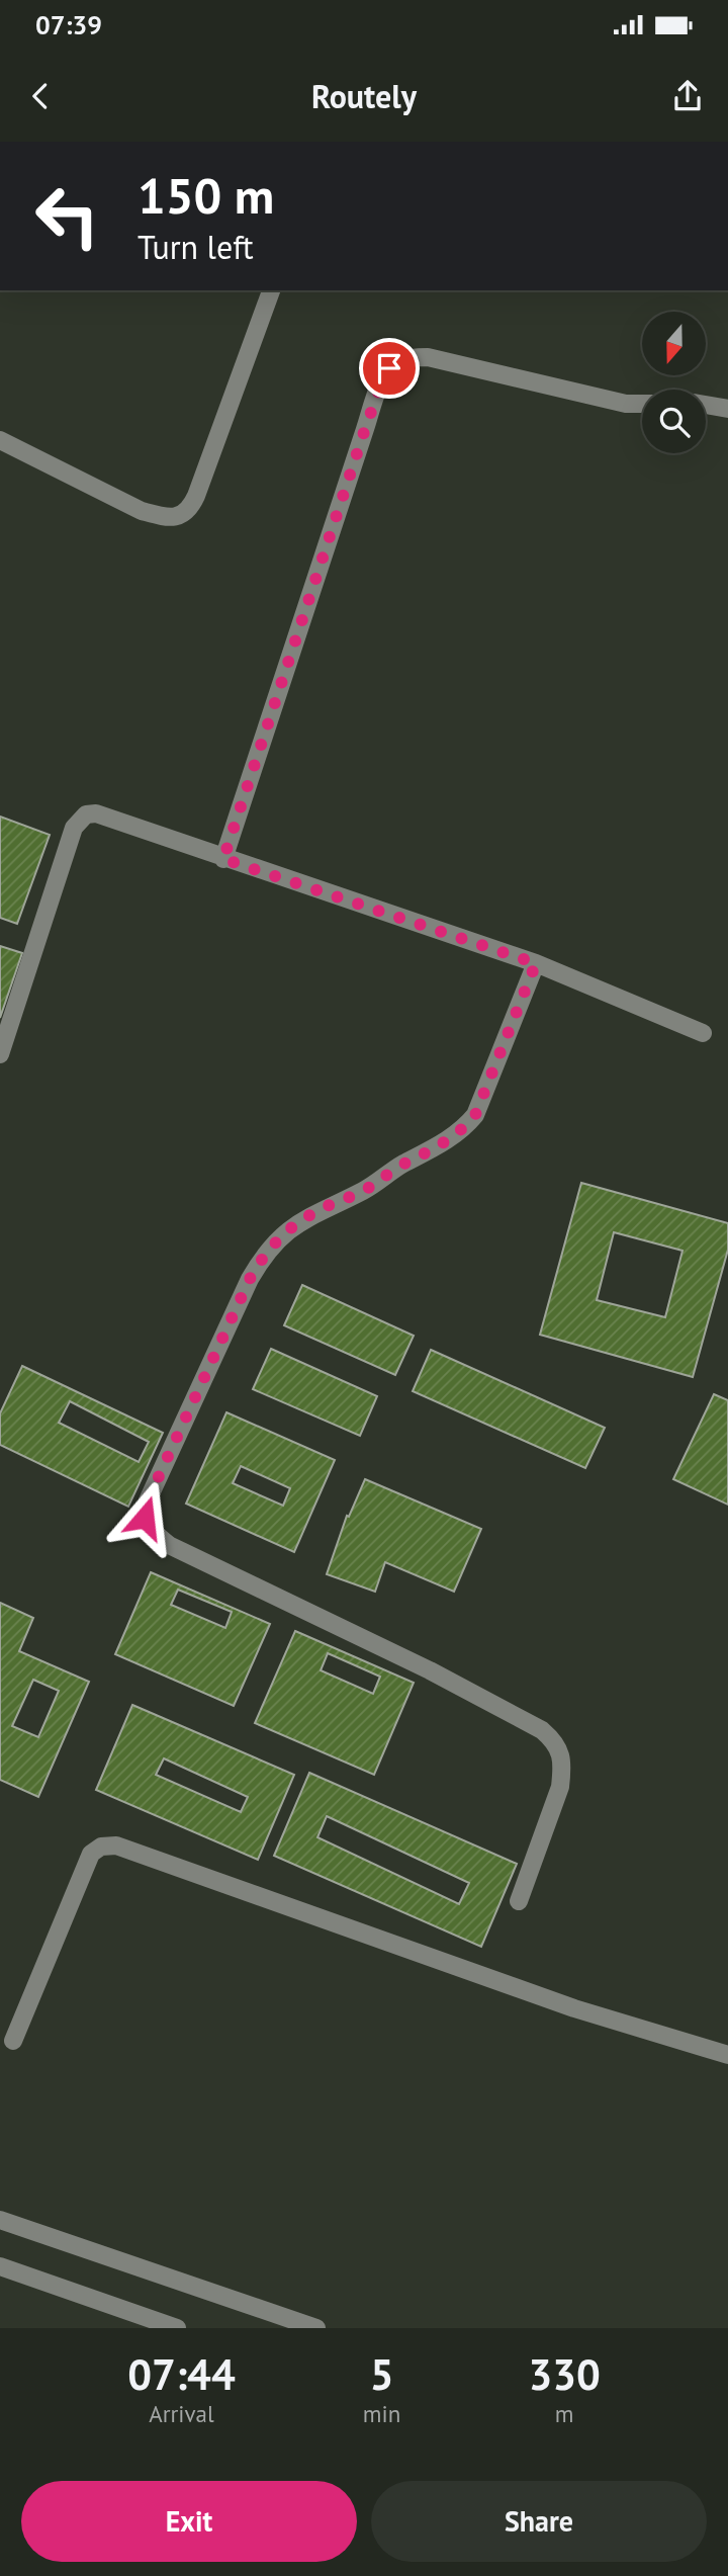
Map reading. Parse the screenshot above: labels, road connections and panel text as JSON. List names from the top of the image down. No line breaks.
{"north":"bottom","page":{"status":"07:39","header":"Routely","turn":["150 m","Turn left"],"eta":["07:44","Arrival","5","min","330","m"],"buttons":["Exit","Share"]}}
